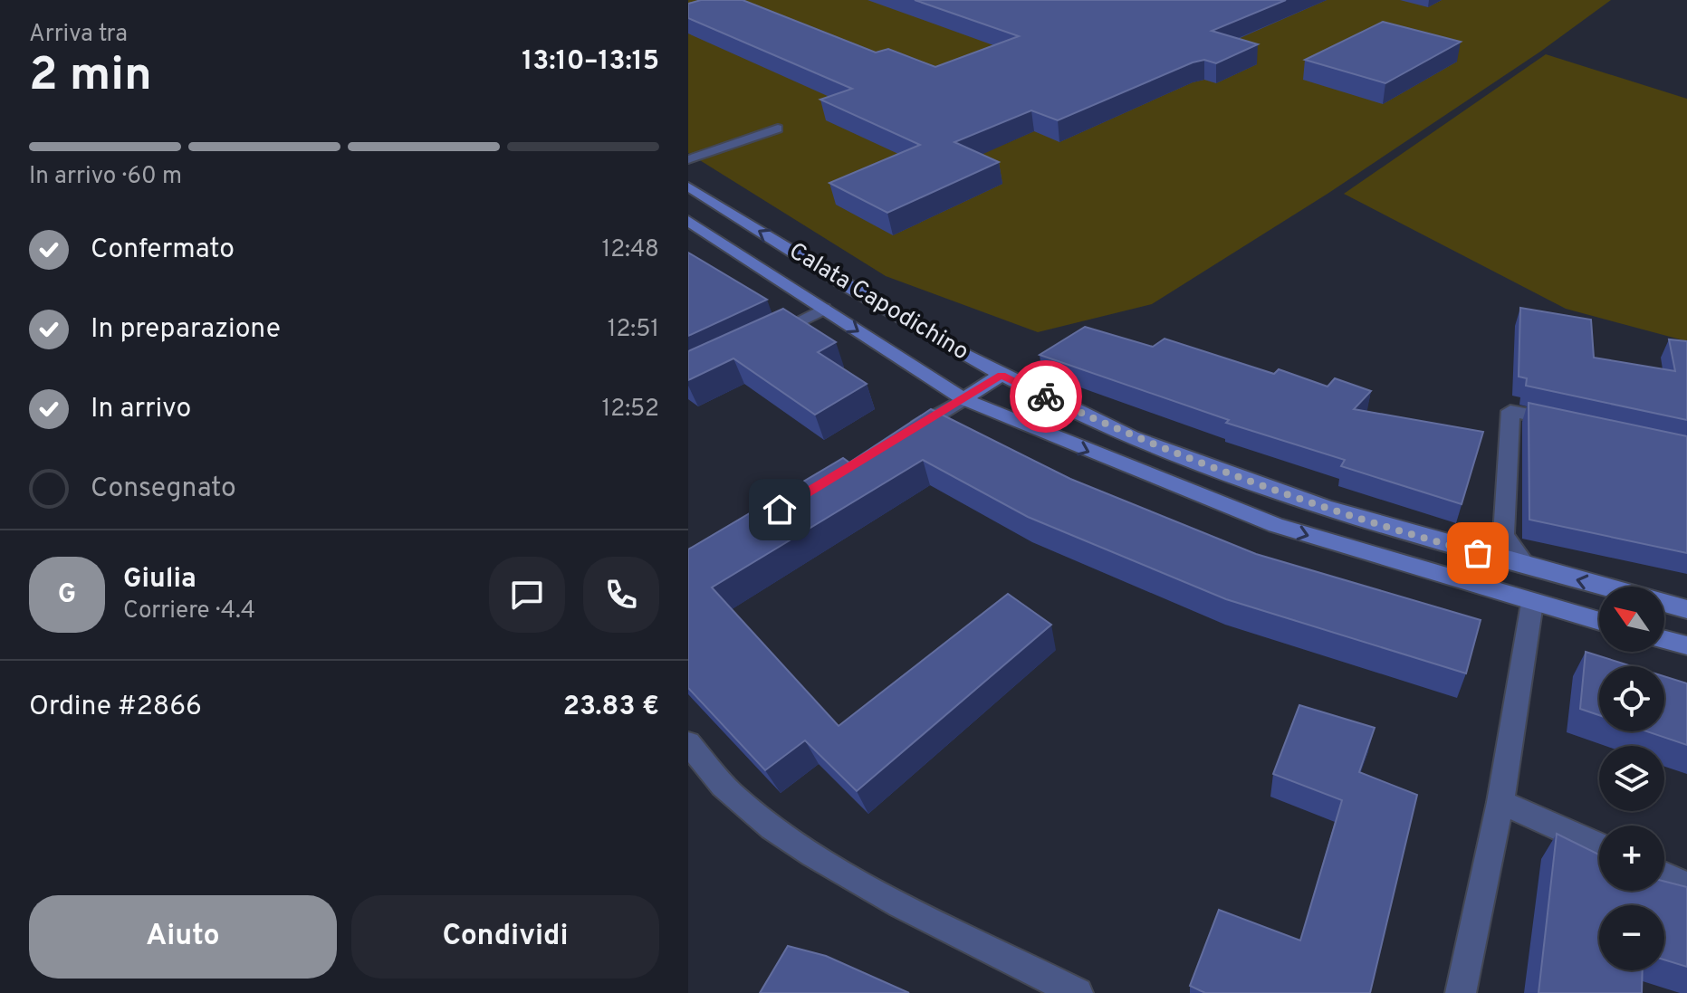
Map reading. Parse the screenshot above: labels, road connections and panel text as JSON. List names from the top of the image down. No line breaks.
{"streets":{"main road":["Calata Capodichino"]},"north":"top left","page":{"heading":["2 min","Arriva tra","13:10–13:15"],"panel":["Giulia","Corriere · 4.4","Ordine #2866","23.83 €"],"bar":"In arrivo · 60 m","list":[["Confermato","12:48"],["In preparazione","12:51"],["In arrivo","12:52"],"Consegnato"],"round":"G","map_buttons":["+","−"],"buttons":["Aiuto","Condividi"]}}
